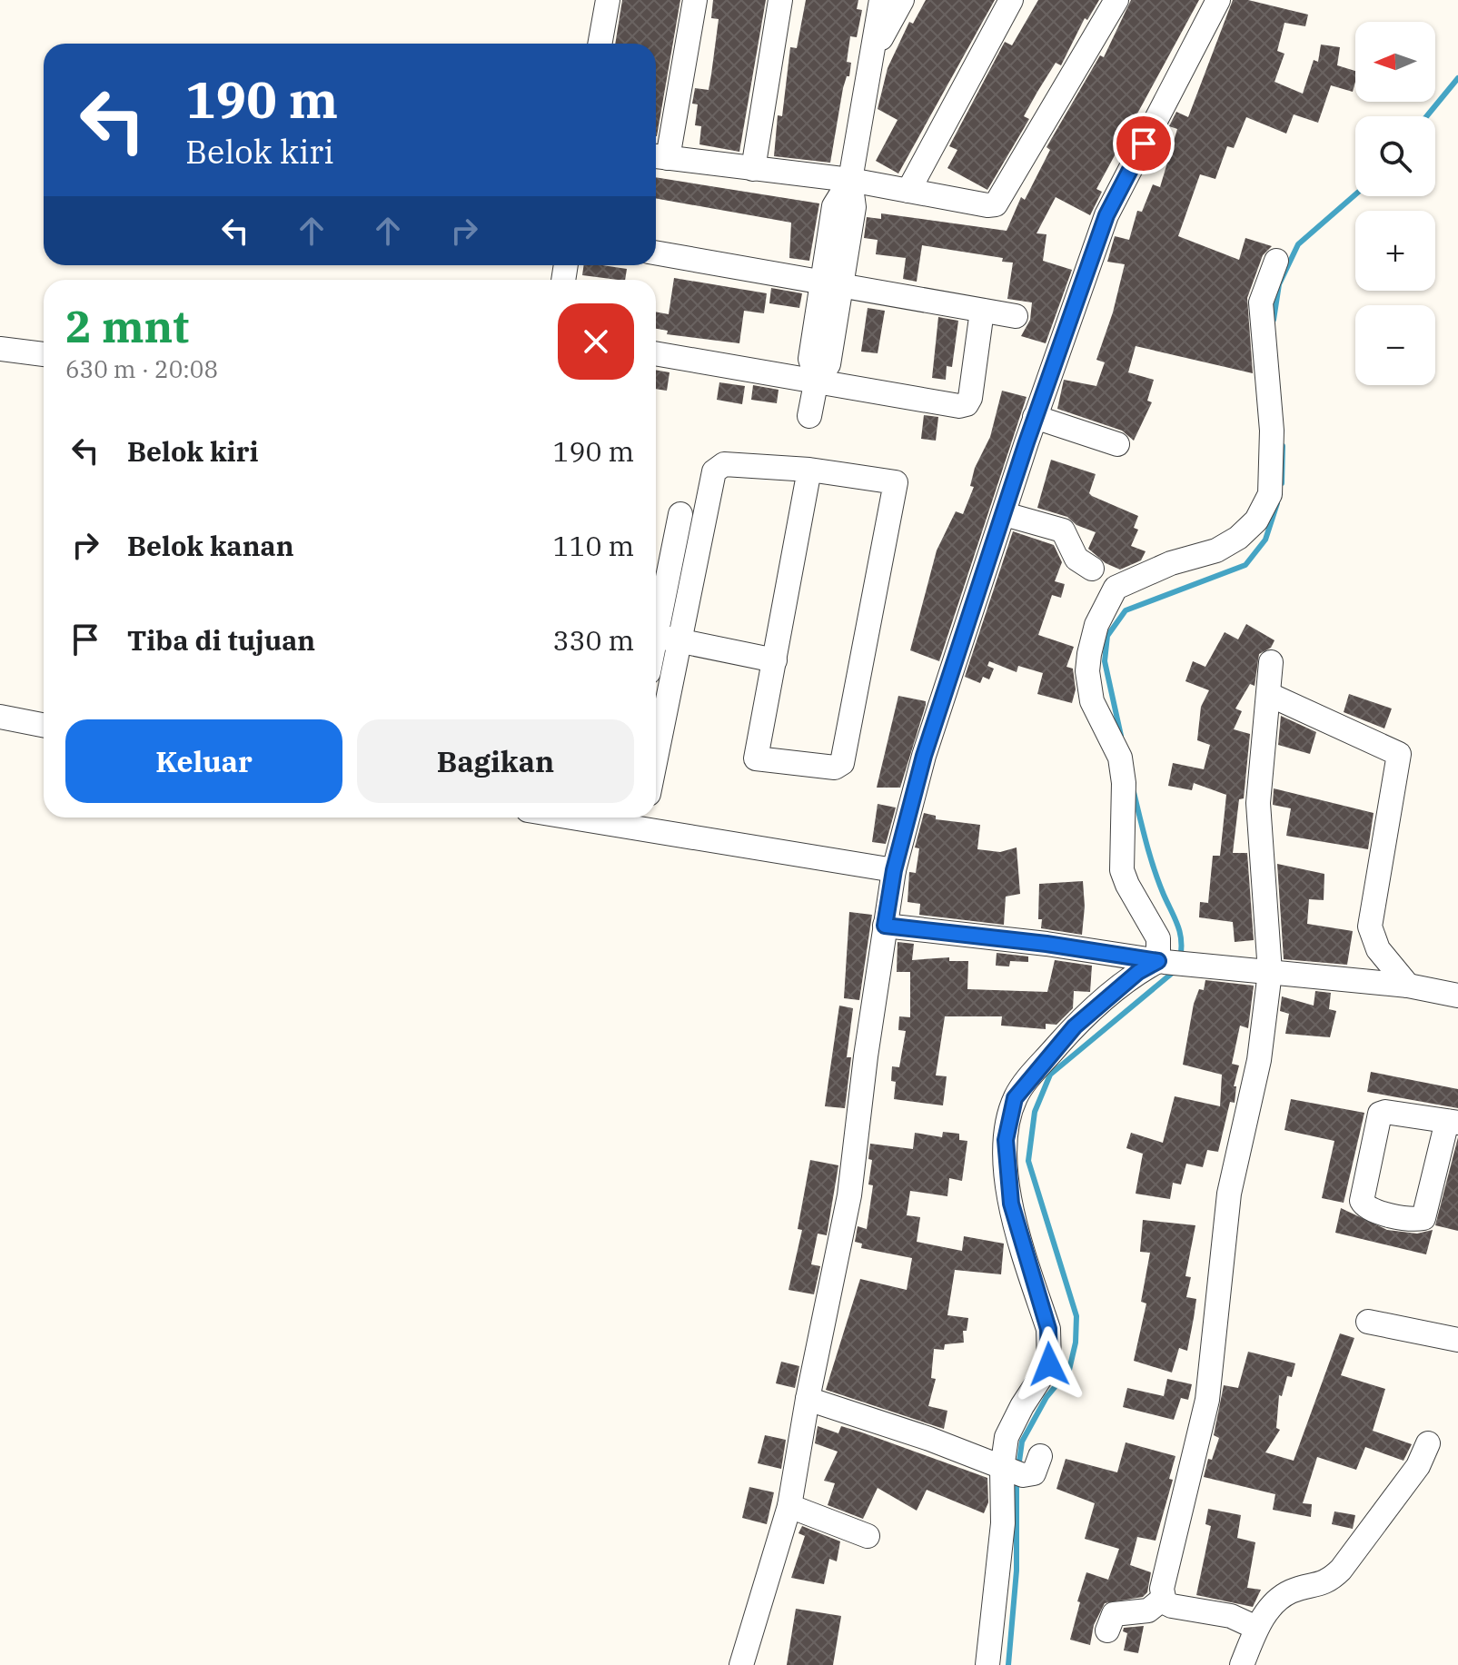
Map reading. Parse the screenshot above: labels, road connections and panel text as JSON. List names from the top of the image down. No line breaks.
{"north":"left","page":{"map_buttons":["+","−"],"turn":["190 m","Belok kiri"],"heading":["2 mnt","630 m · 20:08"],"list":[{"name":"Belok kiri","value":"190 m"},{"name":"Belok kanan","value":"110 m"},{"name":"Tiba di tujuan","value":"330 m"}],"buttons":["Keluar","Bagikan"]}}
